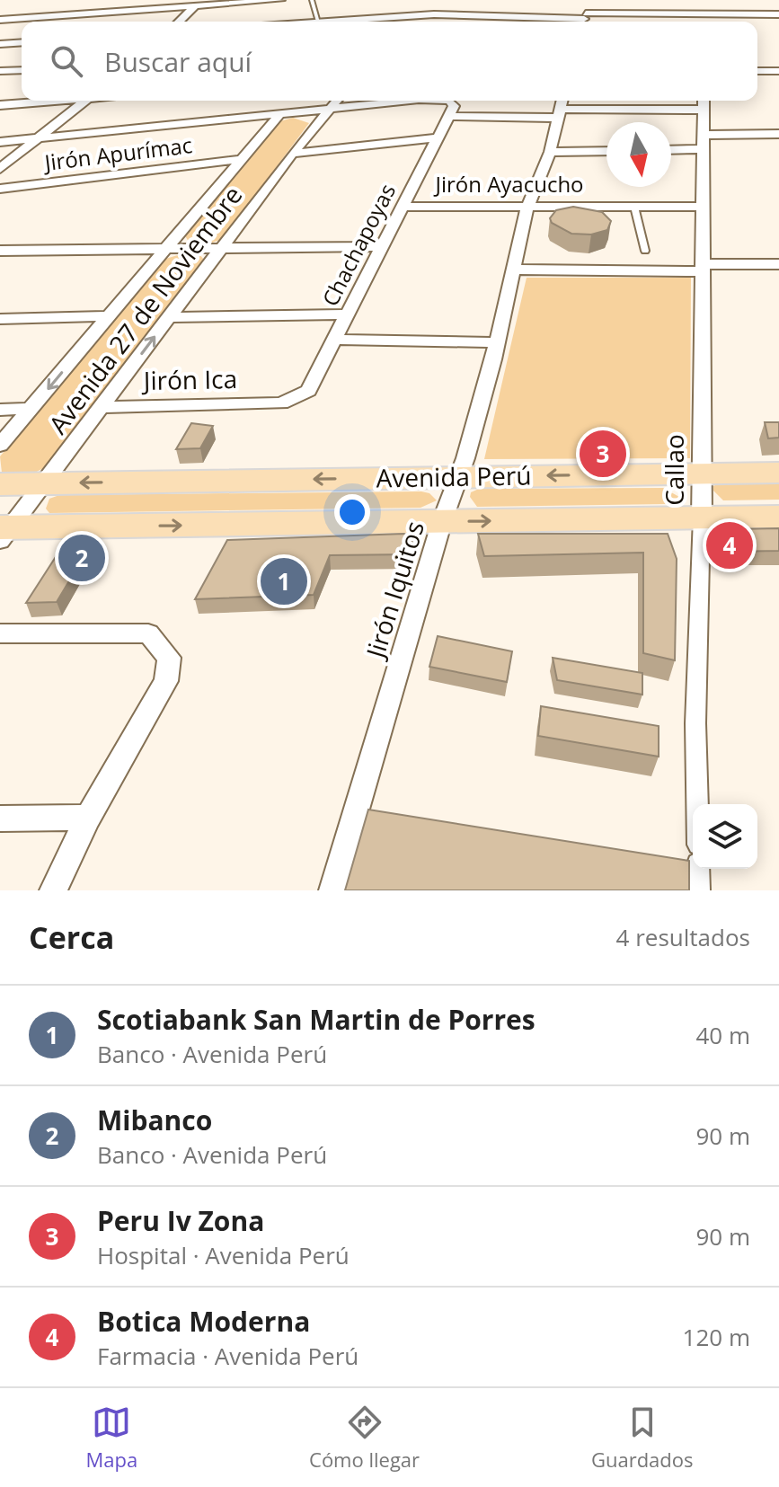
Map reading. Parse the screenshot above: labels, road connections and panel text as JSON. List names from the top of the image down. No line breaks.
{"streets":{"main road":["Avenida Perú"],"street":["Jirón Apurímac","Jirón Ayacucho","Chachapoyas","Avenida 27 de Noviembre","Jirón Ica","Callao","Jirón Iquitos"]},"crossings":[["Jirón Apurímac","Avenida 27 de Noviembre"],["Jirón Ayacucho","Chachapoyas"],["Jirón Ayacucho","Callao"],["Jirón Ayacucho","Jirón Iquitos"],["Chachapoyas","Jirón Ica"],["Avenida 27 de Noviembre","Jirón Ica"],["Avenida 27 de Noviembre","Avenida Perú"],["Callao","Avenida Perú"],["Avenida Perú","Jirón Iquitos"]],"north":"bottom","page":{"search":"Buscar aquí","pins":["3","4","2","1"],"heading":["Cerca","4 resultados"],"list":[{"mark":"1","name":"Scotiabank San Martin de Porres","note":"Banco · Avenida Perú","value":"40 m"},{"mark":"2","name":"Mibanco","note":"Banco · Avenida Perú","value":"90 m"},{"mark":"3","name":"Peru Iv Zona","note":"Hospital · Avenida Perú","value":"90 m"},{"mark":"4","name":"Botica Moderna","note":"Farmacia · Avenida Perú","value":"120 m"}],"nav":["Mapa","Cómo llegar","Guardados"]}}
